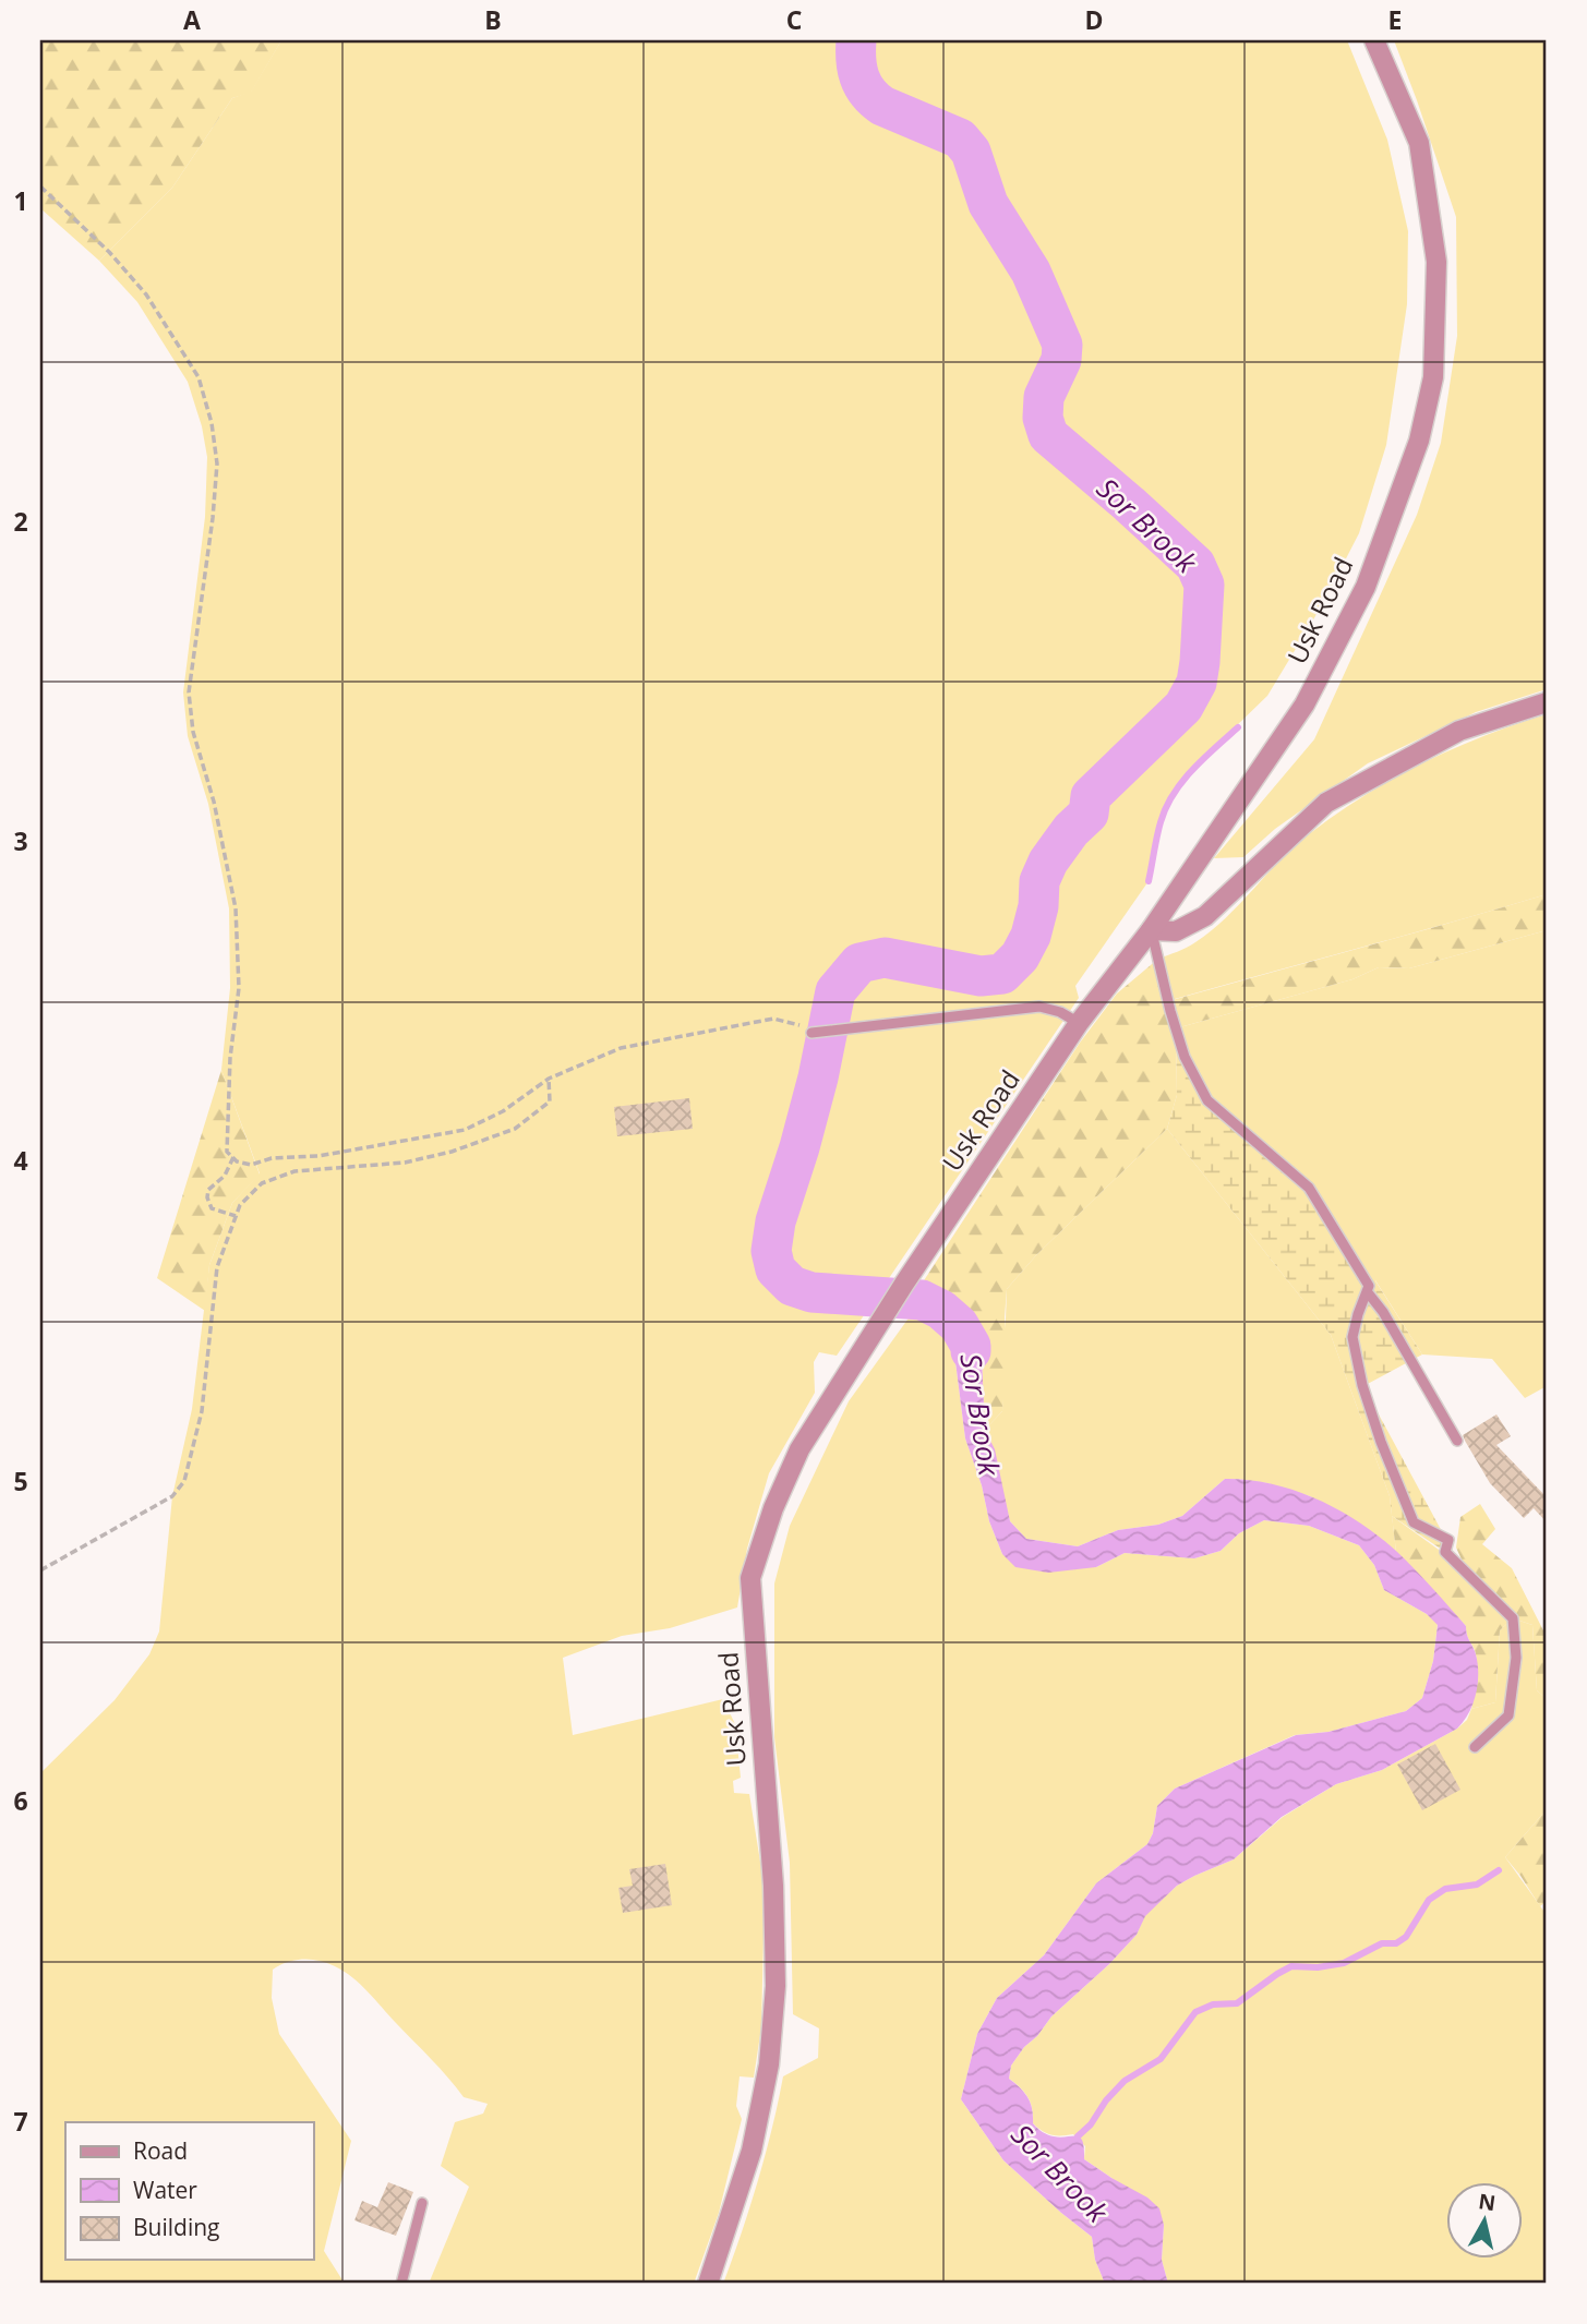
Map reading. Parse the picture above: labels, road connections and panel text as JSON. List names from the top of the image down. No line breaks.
{"streets":{"street":["Usk Road"]},"water":["Sor Brook"],"legend":["Road","Water","Building"],"north":"top","grid":{"columns":["A","B","C","D","E"],"rows":["1","2","3","4","5","6","7"]}}
